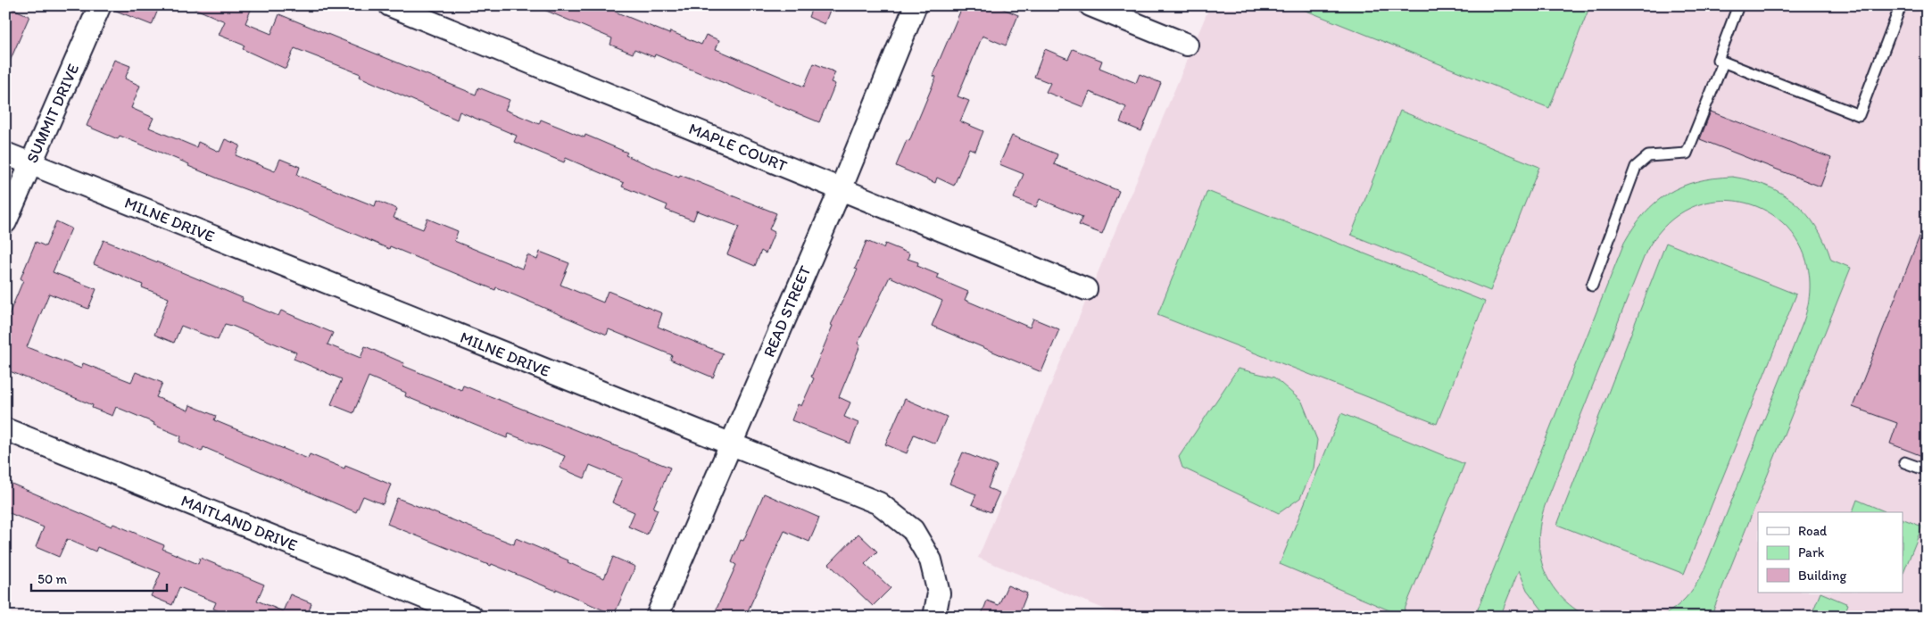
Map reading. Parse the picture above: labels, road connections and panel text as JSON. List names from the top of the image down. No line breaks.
{"streets":{"street":["SUMMIT DRIVE","MAPLE COURT","MILNE DRIVE","READ STREET","MAITLAND DRIVE"]},"crossings":[["SUMMIT DRIVE","MILNE DRIVE"],["MAPLE COURT","READ STREET"],["MILNE DRIVE","READ STREET"]],"legend":["Road","Park","Building"],"scale_bar":"50 m"}
